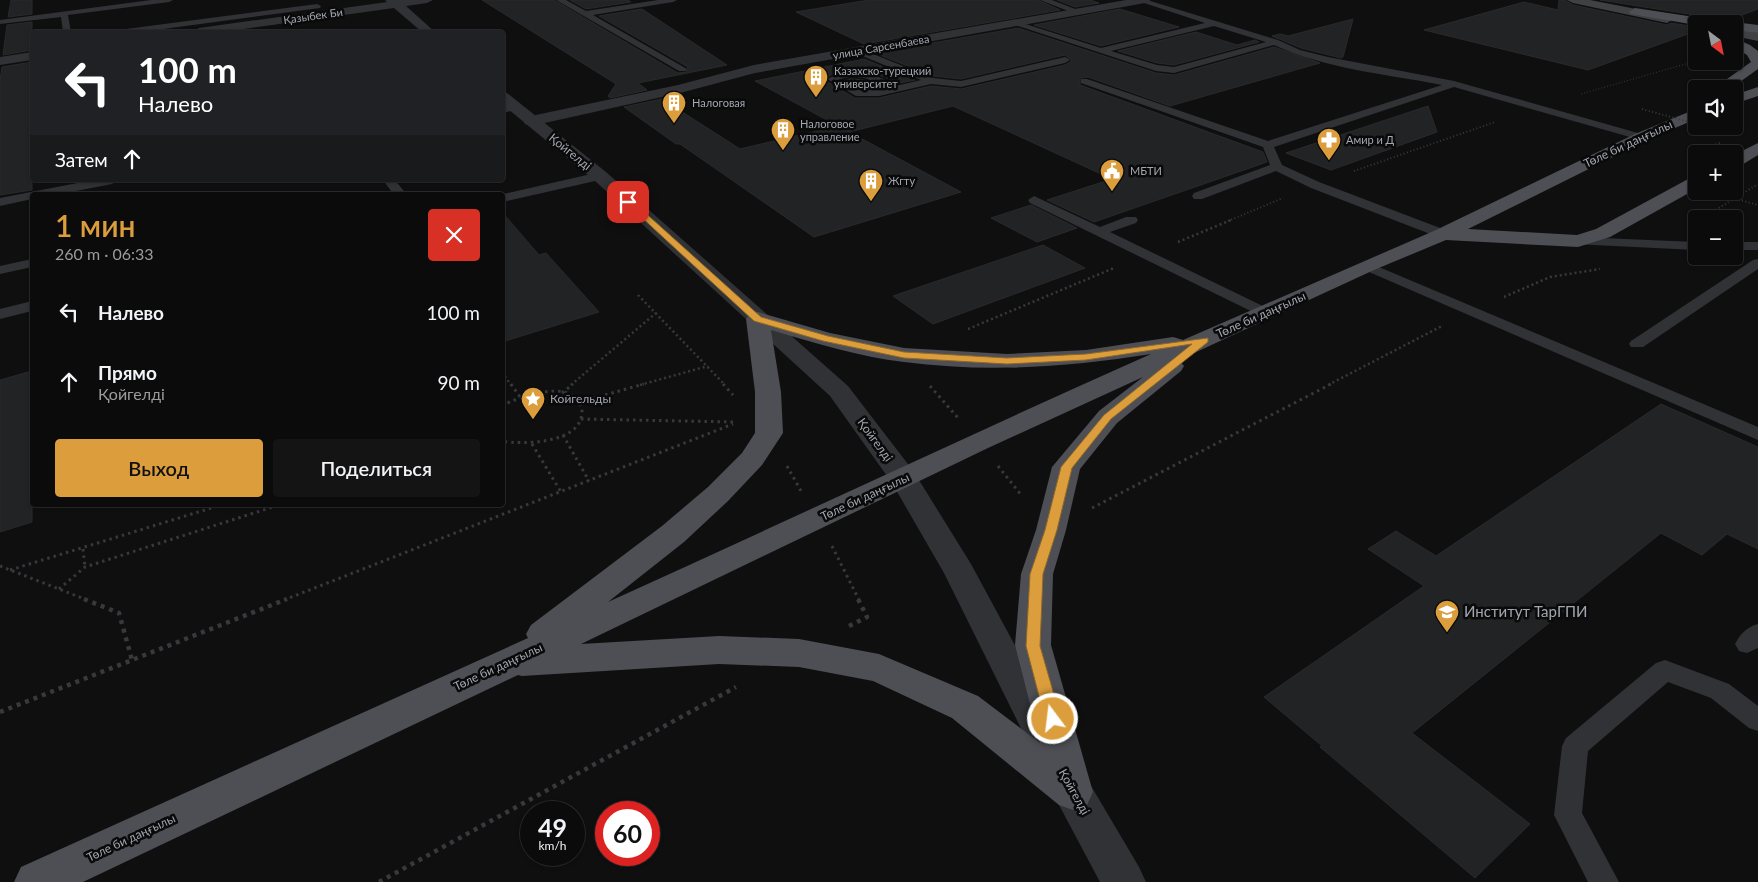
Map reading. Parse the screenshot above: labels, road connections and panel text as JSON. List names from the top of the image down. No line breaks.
{"streets":{"main road":["Төле би даңғылы"],"street":["Қазыбек Би","улица Сарсенбаева","Қойгелді"]},"crossings":[["улица Сарсенбаева","Қойгелді"],["Төле би даңғылы","Қойгелді"]],"places":{"building":["Казахско-турецкий университет","Налоговая","Налоговое управление","Жгту"],"pharmacy":["Амир и Д"],"public building":["МБТИ"],"place":["Койгельды"],"school or university":["Институт ТарГПИ"]},"north":"bottom right","page":{"map_buttons":["+","−"],"turn":["100 m","Налево"],"then":"Затем","heading":["1 мин","260 m · 06:33"],"list":[{"name":"Налево","value":"100 m"},{"name":"Прямо","note":"Қойгелді","value":"90 m"}],"buttons":["Выход","Поделиться"],"speed":"49 km/h","limit":"60"}}
